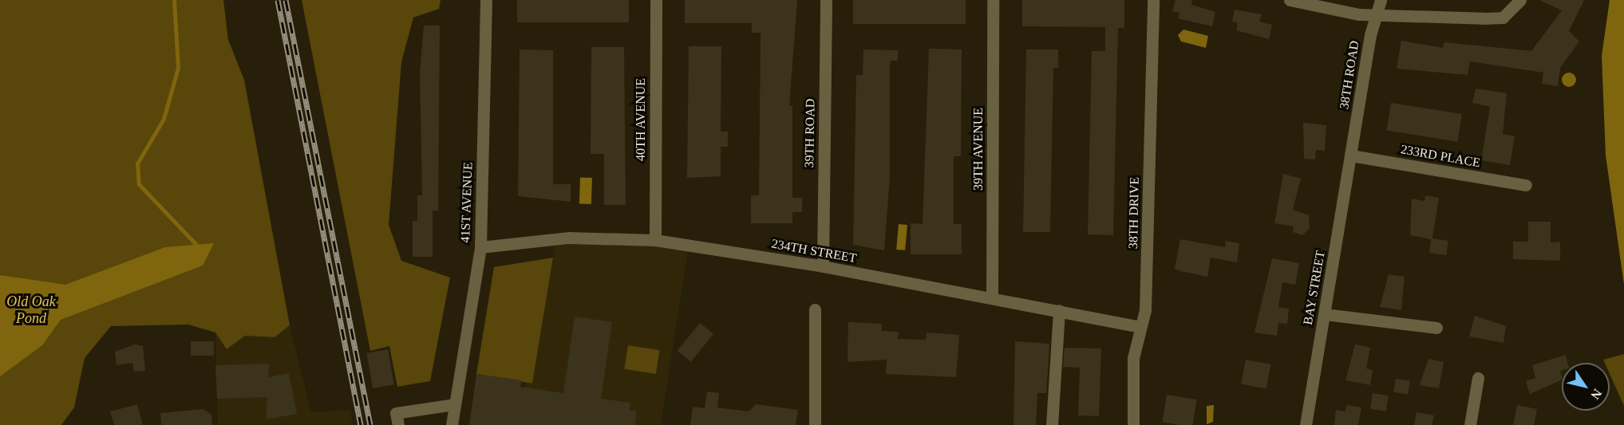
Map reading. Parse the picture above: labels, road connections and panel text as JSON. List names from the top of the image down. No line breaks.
{"streets":{"street":["38TH ROAD","40TH AVENUE","39TH ROAD","39TH AVENUE","233RD PLACE","41ST AVENUE","38TH DRIVE","234TH STREET","BAY STREET"]},"crossings":[["38TH ROAD","233RD PLACE"],["38TH ROAD","BAY STREET"],["40TH AVENUE","234TH STREET"],["39TH ROAD","234TH STREET"],["39TH AVENUE","234TH STREET"],["233RD PLACE","BAY STREET"],["41ST AVENUE","234TH STREET"],["38TH DRIVE","234TH STREET"]],"water":["Old Oak Pond"],"north":"bottom right"}
